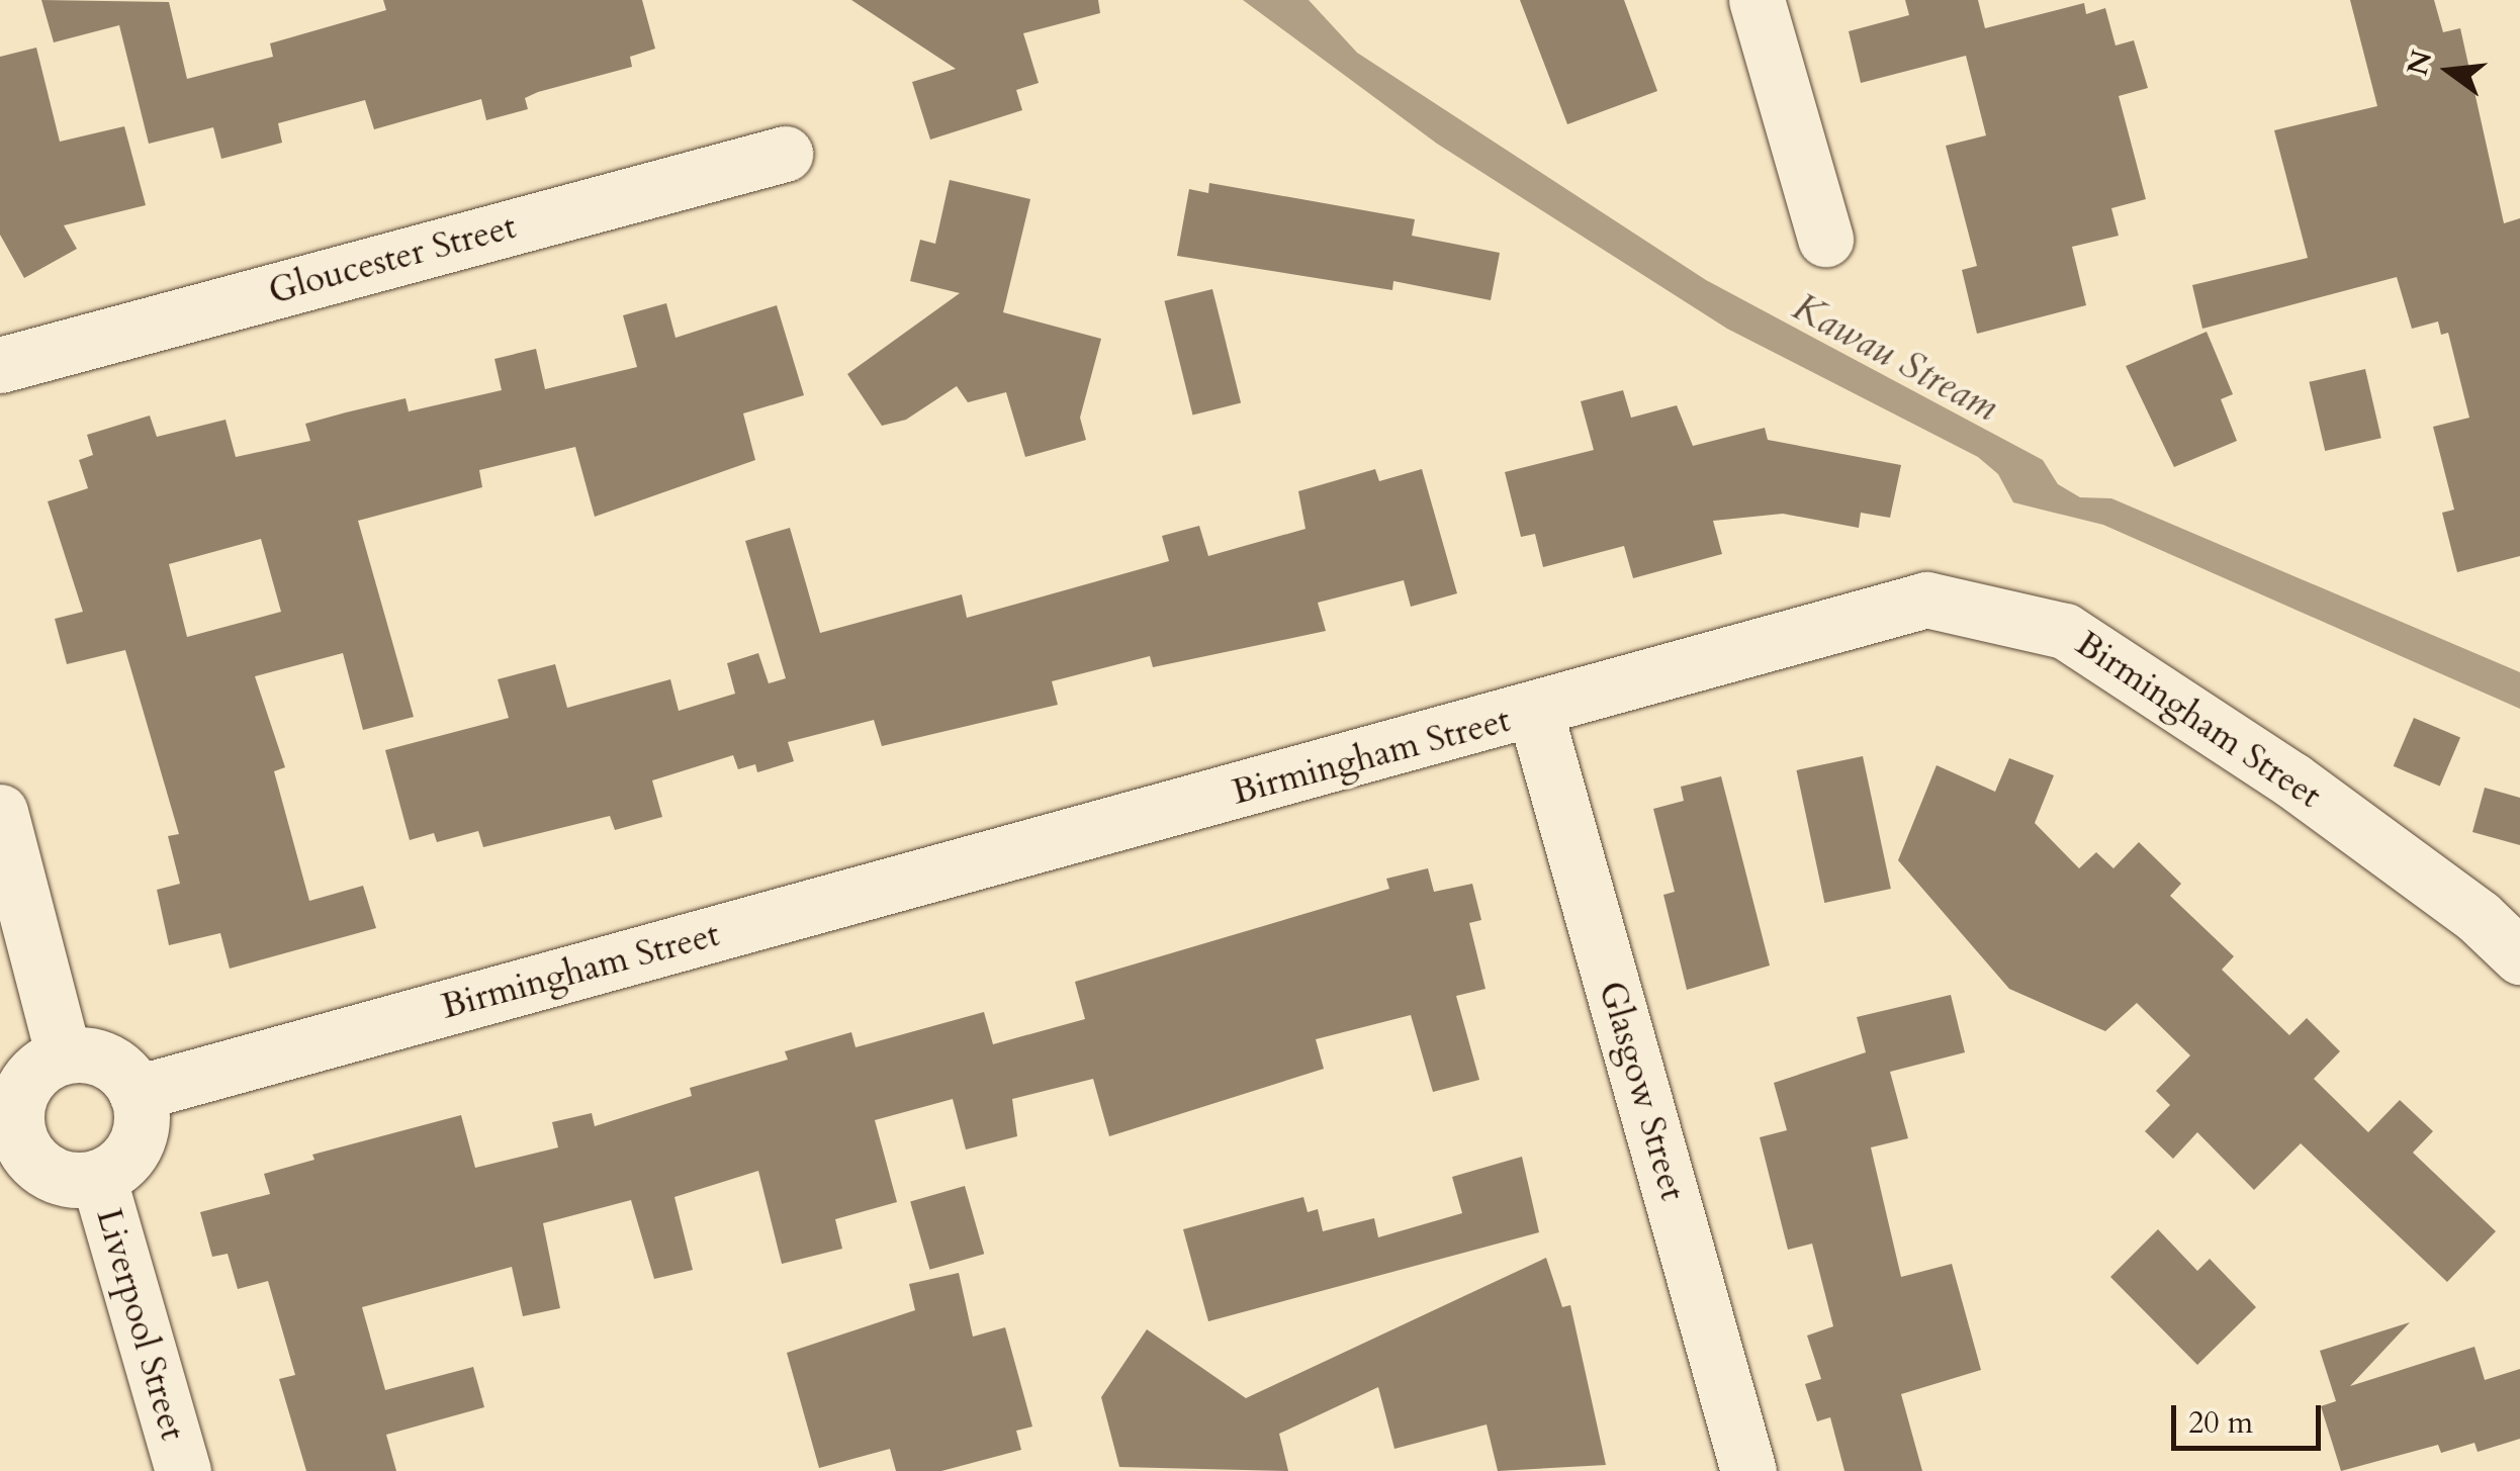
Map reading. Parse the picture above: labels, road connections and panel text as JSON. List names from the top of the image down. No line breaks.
{"streets":{"street":["Gloucester Street","Birmingham Street","Glasgow Street","Liverpool Street"]},"crossings":[["Birmingham Street","Glasgow Street"],["Birmingham Street","Liverpool Street"]],"water":["Kawau Stream"],"scale_bar":"20 m","north":"left"}
